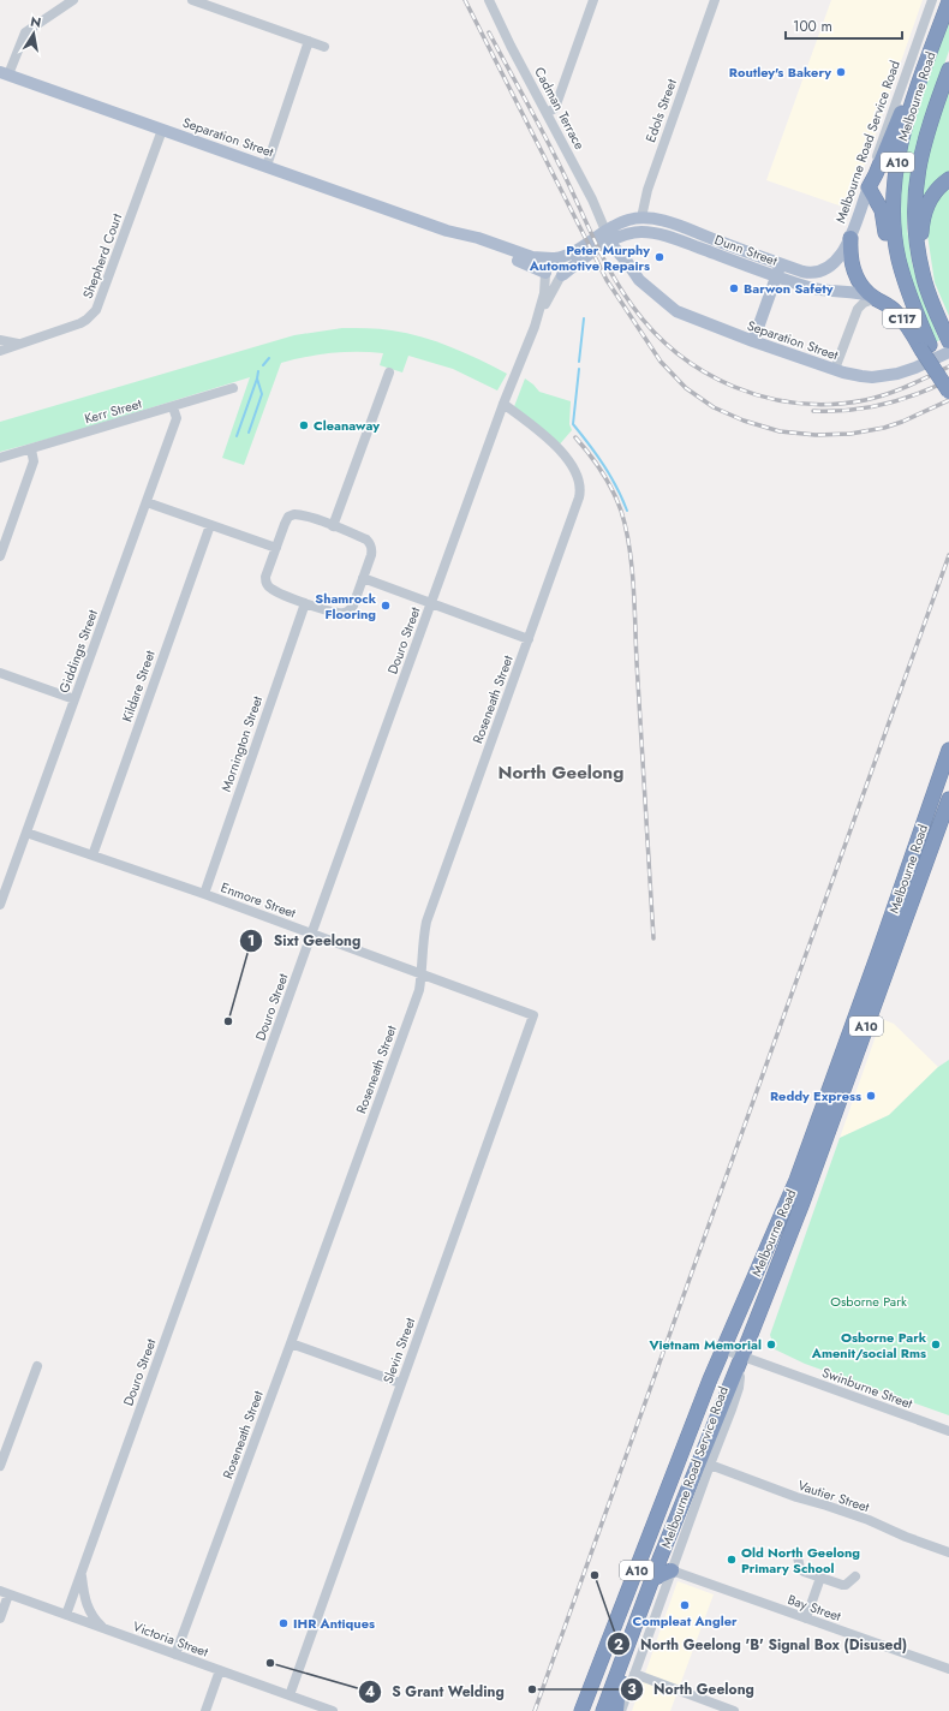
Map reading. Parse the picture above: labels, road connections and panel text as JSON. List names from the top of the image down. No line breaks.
{"streets":{"highway":["Melbourne Road","A10","C117"],"main road":["Edols Street","Separation Street","Melbourne Road Service Road","Dunn Street"],"street":["Cadman Terrace","Shepherd Court","Kerr Street","Douro Street","Giddings Street","Kildare Street","Roseneath Street","Mornington Street","Enmore Street","Slevin Street","Swinburne Street","Vautier Street","Bay Street","Victoria Street"]},"crossings":[["Melbourne Road","Melbourne Road Service Road"],["Melbourne Road","C117"],["Melbourne Road","Swinburne Street"],["Cadman Terrace","Separation Street"],["Cadman Terrace","Dunn Street"],["Edols Street","Dunn Street"],["Separation Street","Dunn Street"],["Separation Street","Shepherd Court"],["Separation Street","C117"],["Separation Street","Douro Street"],["Melbourne Road Service Road","Dunn Street"],["Melbourne Road Service Road","Swinburne Street"],["Melbourne Road Service Road","Vautier Street"],["Melbourne Road Service Road","Bay Street"],["Dunn Street","C117"],["C117","Douro Street"],["Kerr Street","Giddings Street"],["Douro Street","Roseneath Street"],["Douro Street","Enmore Street"],["Douro Street","Victoria Street"],["Giddings Street","Enmore Street"],["Kildare Street","Enmore Street"],["Roseneath Street","Enmore Street"],["Roseneath Street","Victoria Street"],["Mornington Street","Enmore Street"],["Enmore Street","Slevin Street"],["Slevin Street","Victoria Street"]],"districts":["North Geelong"],"parks":["Osborne Park"],"places":["Routley's Bakery","Peter Murphy Automotive Repairs","Barwon Safety","Cleanaway","Shamrock Flooring","Sixt Geelong","Reddy Express","Vietnam Memorial","Osborne Park Amenit/social Rms","Old North Geelong Primary School","North Geelong 'B' Signal Box (Disused)","Compleat Angler","IHR Antiques","S Grant Welding","North Geelong"],"scale_bar":"100 m","north":"top"}
